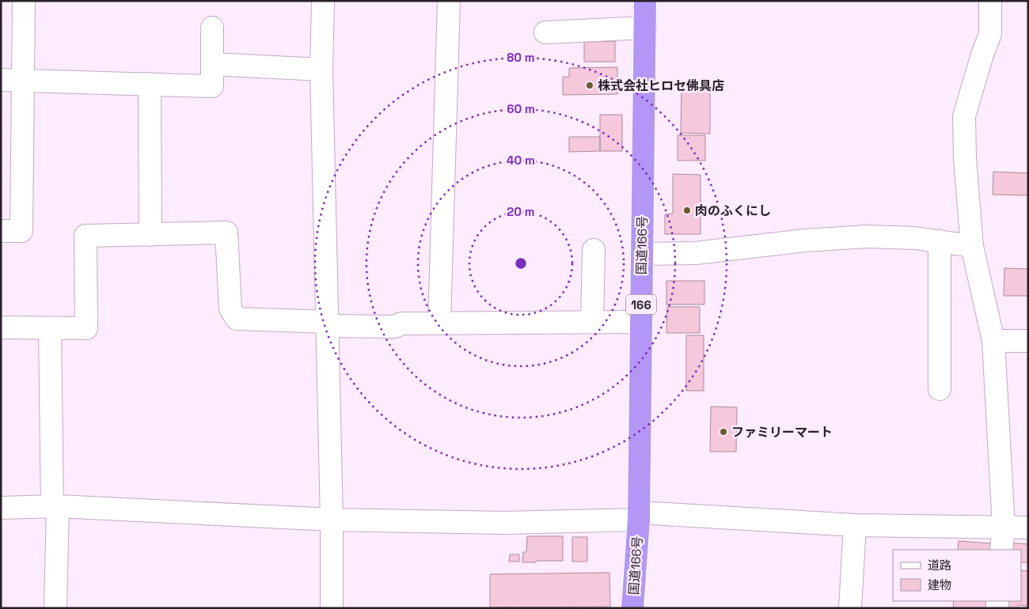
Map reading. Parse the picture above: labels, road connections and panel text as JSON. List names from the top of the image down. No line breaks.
{"streets":{"highway":["国道166号","166"]},"places":["株式会社ヒロセ佛具店","肉のふくにし","ファミリーマート"],"legend":["道路","建物"],"rings":["80 m","60 m","40 m","20 m"]}
